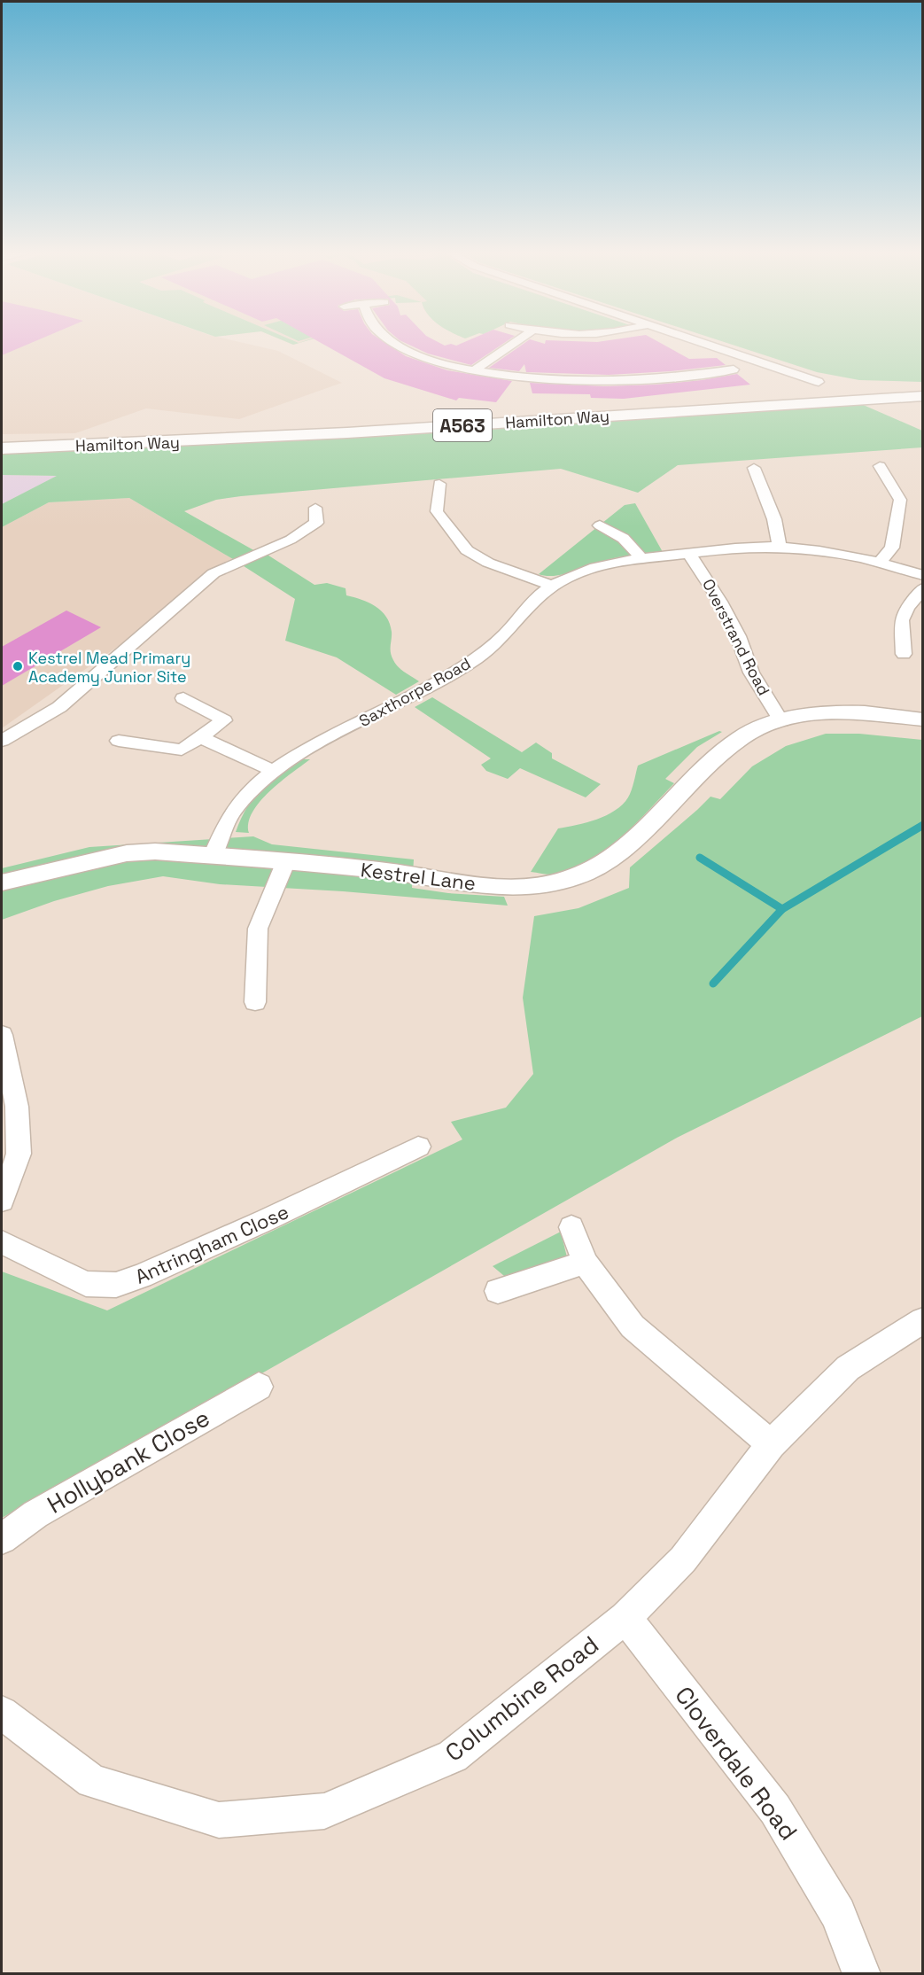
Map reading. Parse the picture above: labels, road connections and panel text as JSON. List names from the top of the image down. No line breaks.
{"streets":{"highway":["Hamilton Way","A563"],"street":["Overstrand Road","Saxthorpe Road","Kestrel Lane","Antringham Close","Hollybank Close","Columbine Road","Cloverdale Road"]},"crossings":[["Overstrand Road","Saxthorpe Road"],["Overstrand Road","Kestrel Lane"],["Saxthorpe Road","Kestrel Lane"],["Columbine Road","Cloverdale Road"]],"places":["Kestrel Mead Primary Academy Junior Site"]}
